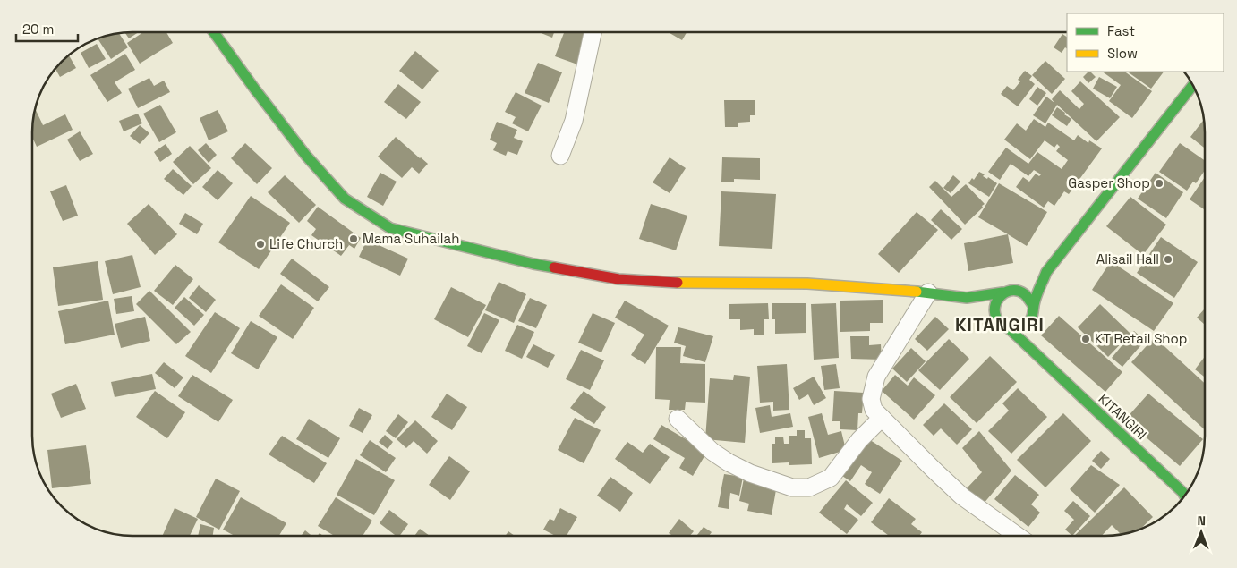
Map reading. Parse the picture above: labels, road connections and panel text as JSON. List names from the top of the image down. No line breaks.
{"streets":{"street":["KITANGIRI"]},"districts":["KITANGIRI"],"places":["Gasper Shop","Mama Suhailah","Life Church","Alisail Hall","KT Retail Shop"],"legend":["Fast","Slow"],"scale_bar":"20 m","north":"top"}
